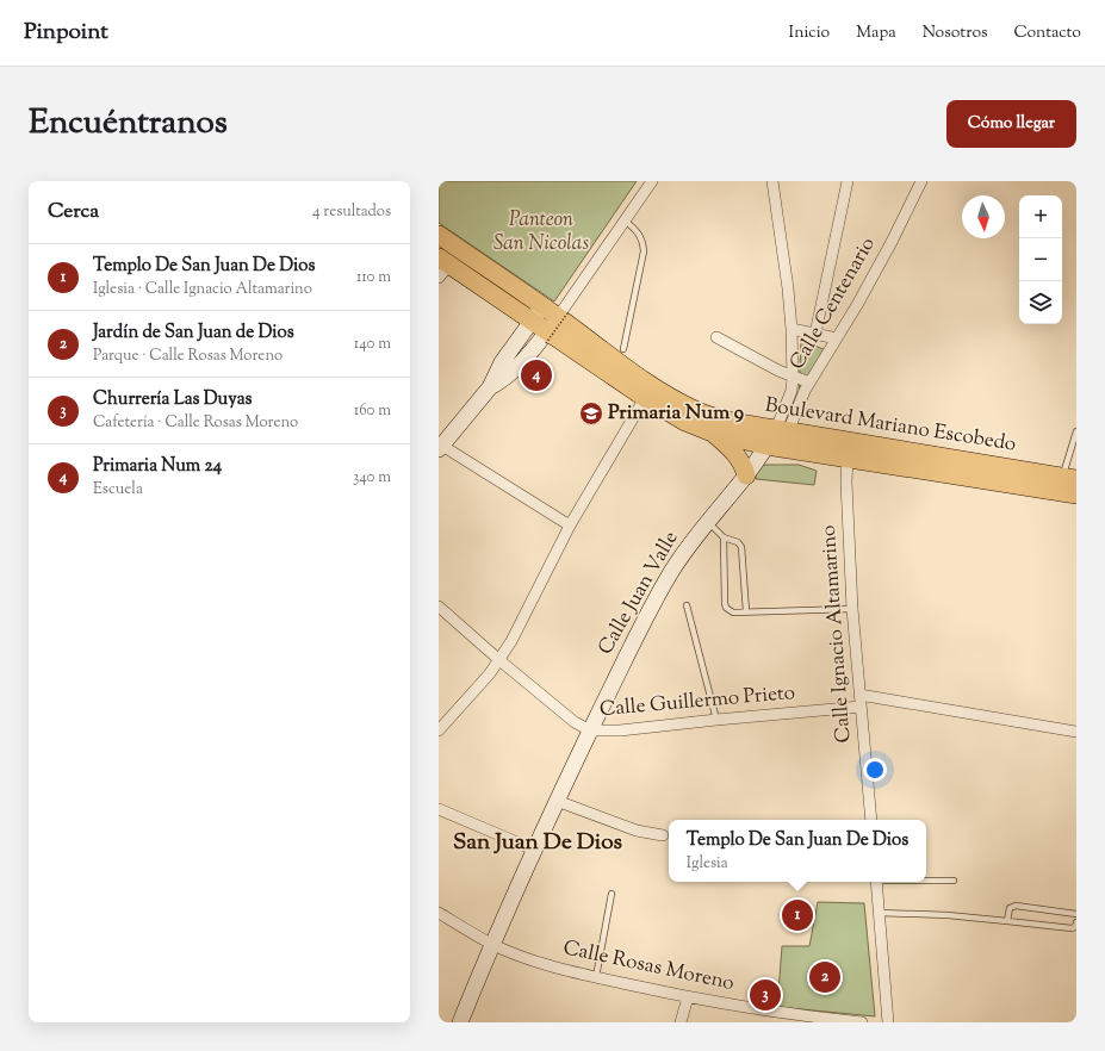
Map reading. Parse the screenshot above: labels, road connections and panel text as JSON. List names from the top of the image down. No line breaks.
{"streets":{"main road":["Boulevard Mariano Escobedo"],"street":["Calle Centenario","Calle Juan Valle","Calle Ignacio Altamarino","Calle Guillermo Prieto","Calle Rosas Moreno"]},"crossings":[["Calle Centenario","Boulevard Mariano Escobedo"],["Calle Centenario","Calle Juan Valle"],["Boulevard Mariano Escobedo","Calle Juan Valle"],["Boulevard Mariano Escobedo","Calle Ignacio Altamarino"],["Calle Juan Valle","Calle Guillermo Prieto"],["Calle Juan Valle","Calle Rosas Moreno"],["Calle Ignacio Altamarino","Calle Guillermo Prieto"]],"districts":["San Juan De Dios"],"parks":["Panteon San Nicolas"],"places":{"school or university":["Primaria Num 9"]},"north":"bottom","page":{"header":"Pinpoint","nav":["Inicio","Mapa","Nosotros","Contacto"],"title":"Encuéntranos","buttons":"Cómo llegar","heading":["Cerca","4 resultados"],"map_buttons":["+","−"],"list":[{"mark":"1","name":"Templo De San Juan De Dios","note":"Iglesia · Calle Ignacio Altamarino","value":"110 m"},{"mark":"2","name":"Jardín de San Juan de Dios","note":"Parque · Calle Rosas Moreno","value":"140 m"},{"mark":"3","name":"Churrería Las Duyas","note":"Cafetería · Calle Rosas Moreno","value":"160 m"},{"mark":"4","name":"Primaria Num 24","note":"Escuela","value":"340 m"}],"pins":["4","1","2","3"],"popup":["Templo De San Juan De Dios","Iglesia"]}}
